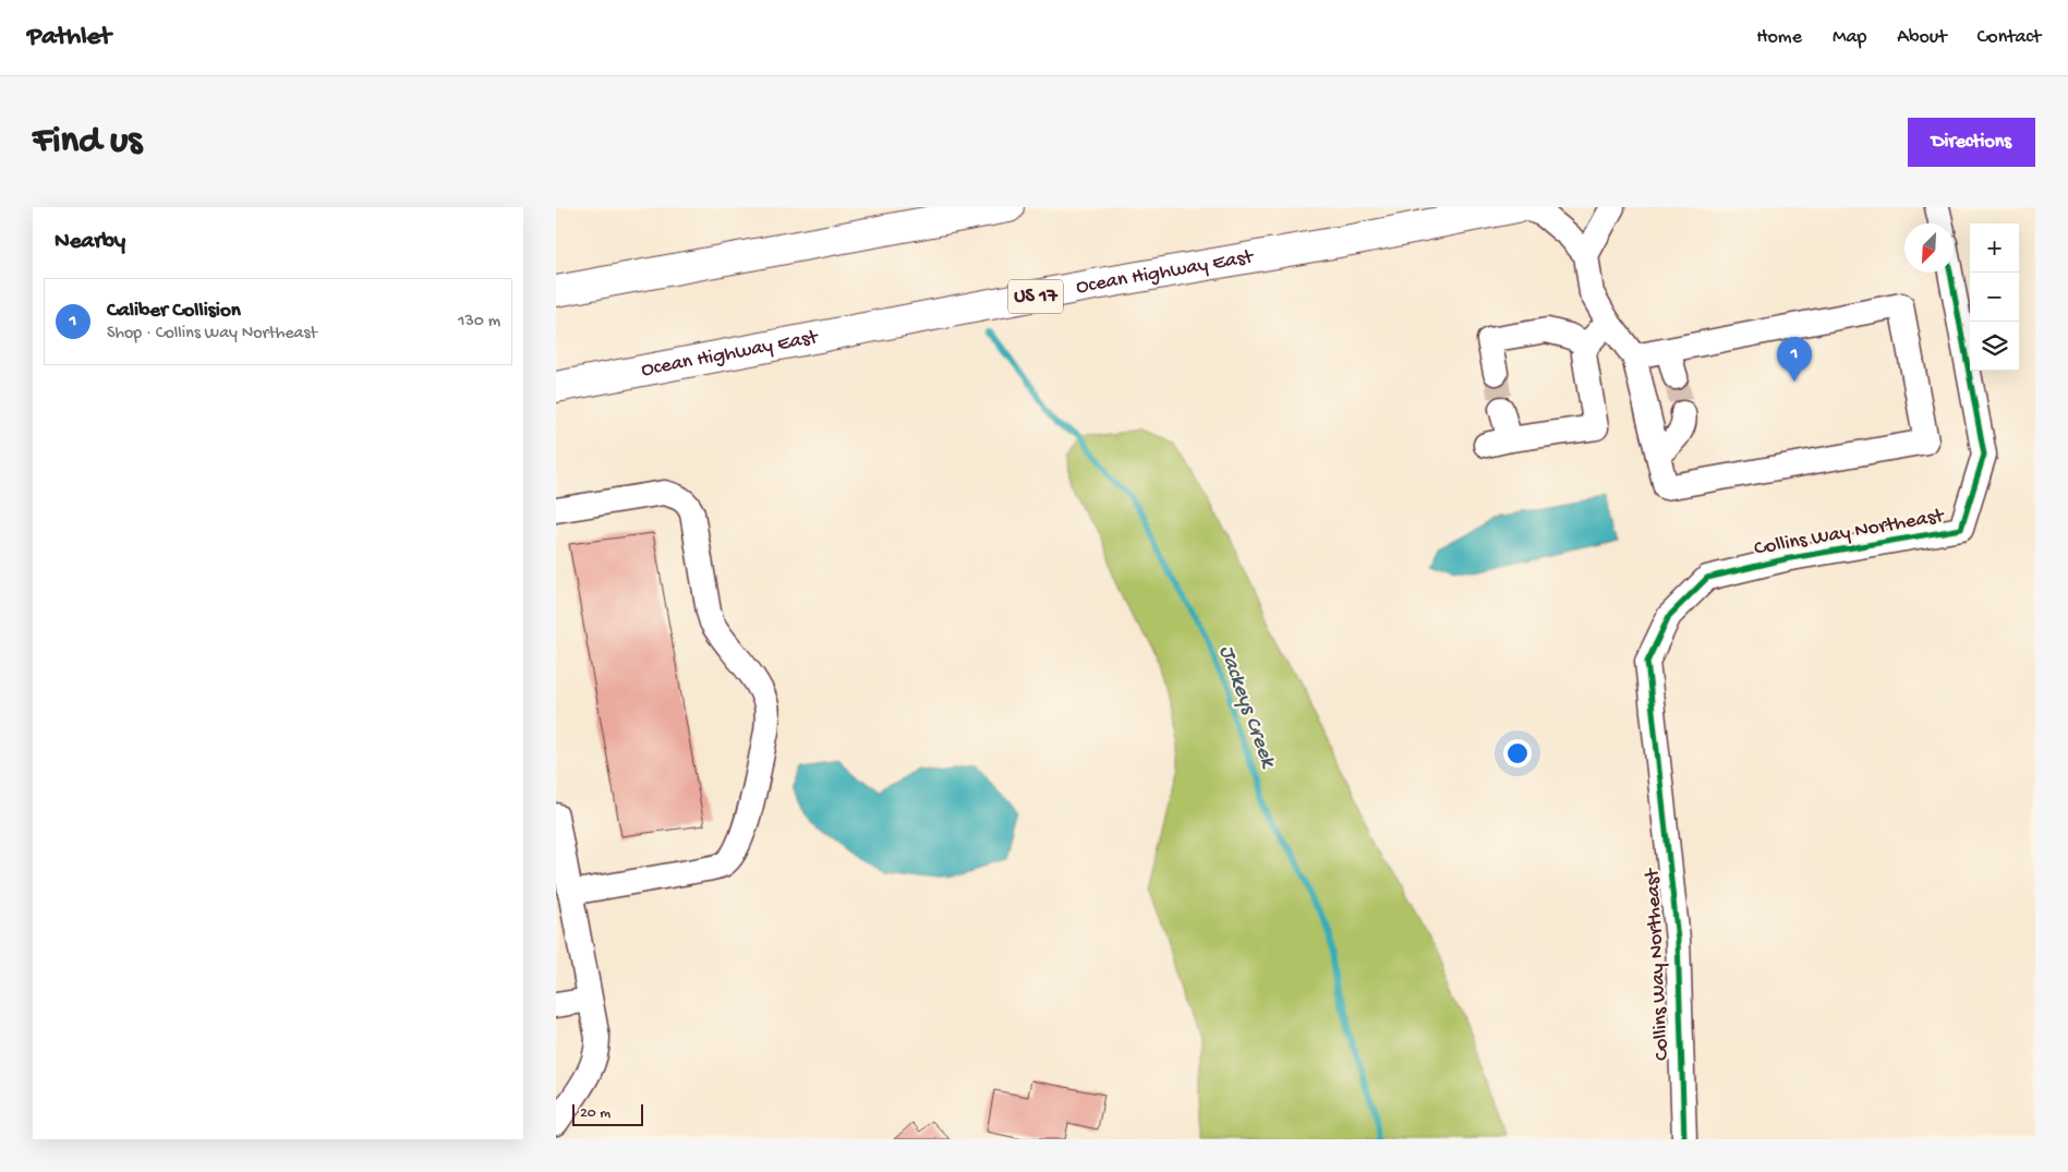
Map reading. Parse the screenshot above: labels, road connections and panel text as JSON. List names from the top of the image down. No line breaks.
{"streets":{"highway":["Ocean Highway East","US 17"],"street":["Collins Way Northeast"]},"water":["Jackeys Creek"],"scale_bar":"20 m","north":"bottom left","page":{"header":"Pathlet","nav":["Home","Map","About","Contact"],"buttons":"Directions","title":"Find us","heading":"Nearby","map_buttons":["+","−"],"list":[{"mark":"1","name":"Caliber Collision","note":"Shop · Collins Way Northeast","value":"130 m"}],"pins":"1","scale":"20 m"}}
